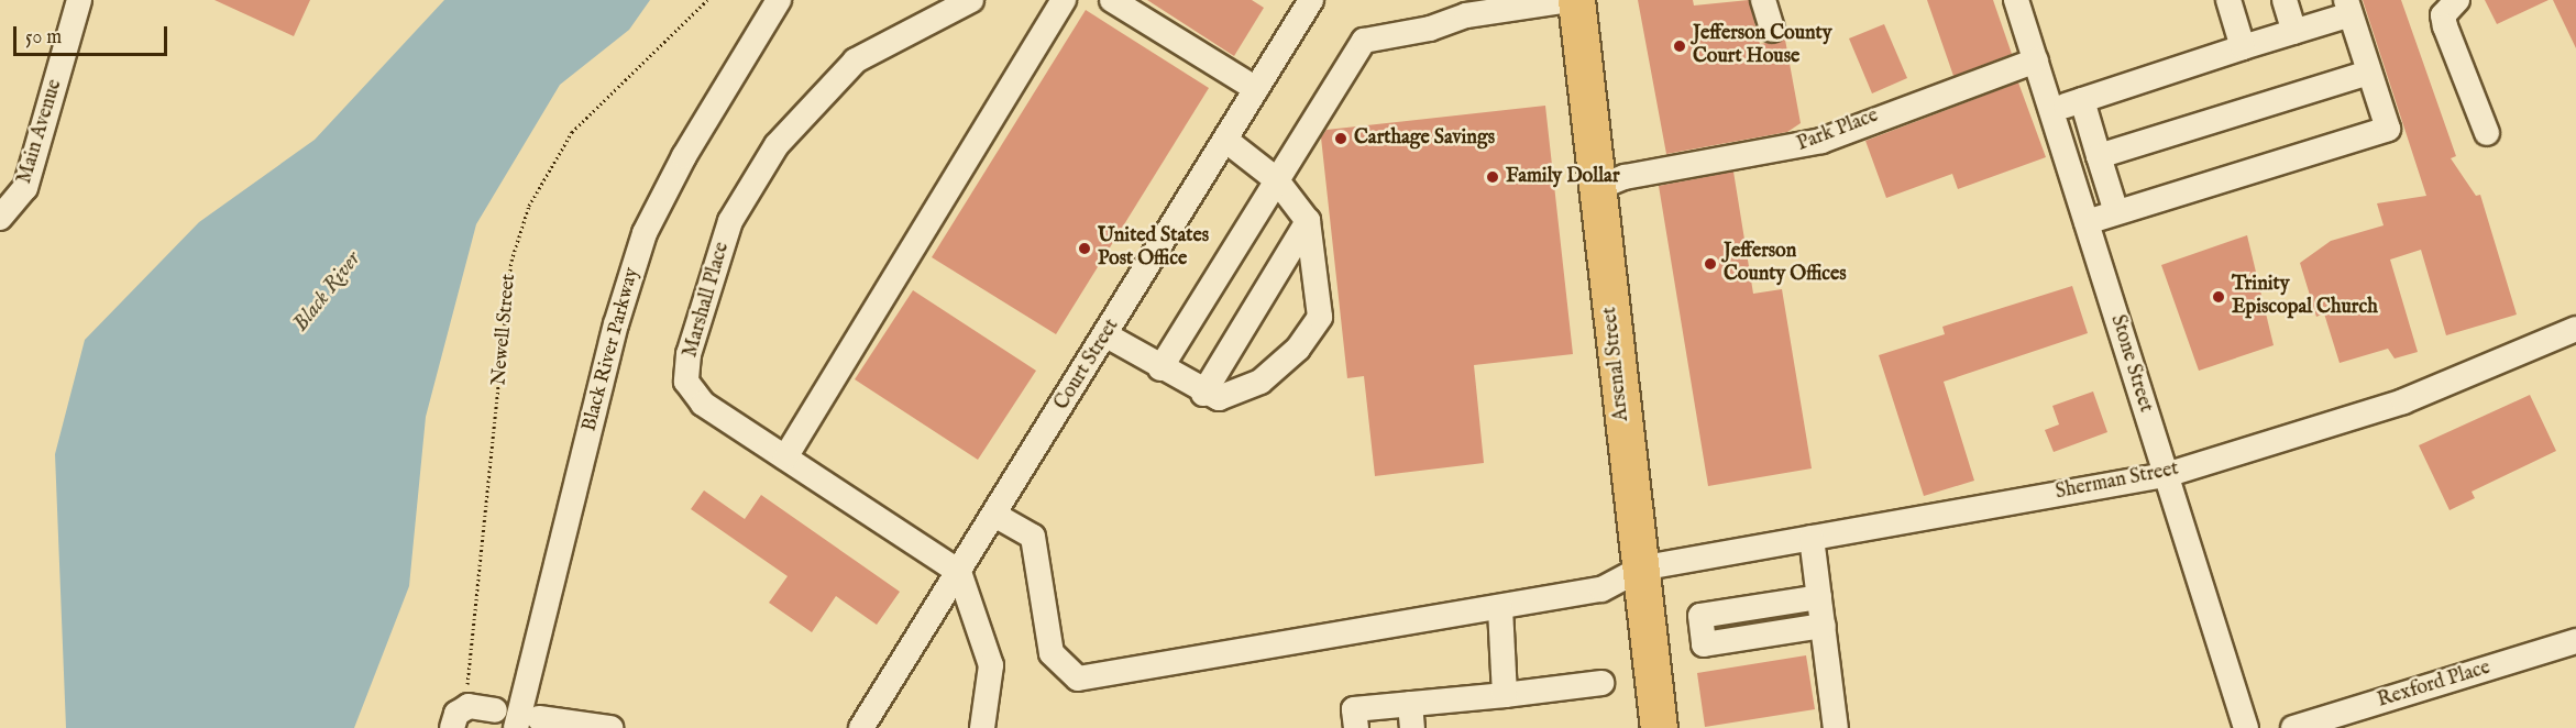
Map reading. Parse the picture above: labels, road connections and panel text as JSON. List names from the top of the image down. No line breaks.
{"streets":{"highway":["Arsenal Street"],"street":["Park Place","Main Avenue","Marshall Place","Black River Parkway","Stone Street","Court Street","Sherman Street","Rexford Place"],"path":["Newell Street"]},"crossings":[["Park Place","Arsenal Street"],["Park Place","Stone Street"],["Marshall Place","Court Street"],["Arsenal Street","Sherman Street"],["Stone Street","Sherman Street"],["Court Street","Sherman Street"]],"water":["Black River"],"places":["Jefferson County Court House","Carthage Savings","Family Dollar","United States Post Office","Jefferson County Offices","Trinity Episcopal Church"],"scale_bar":"50 m"}
